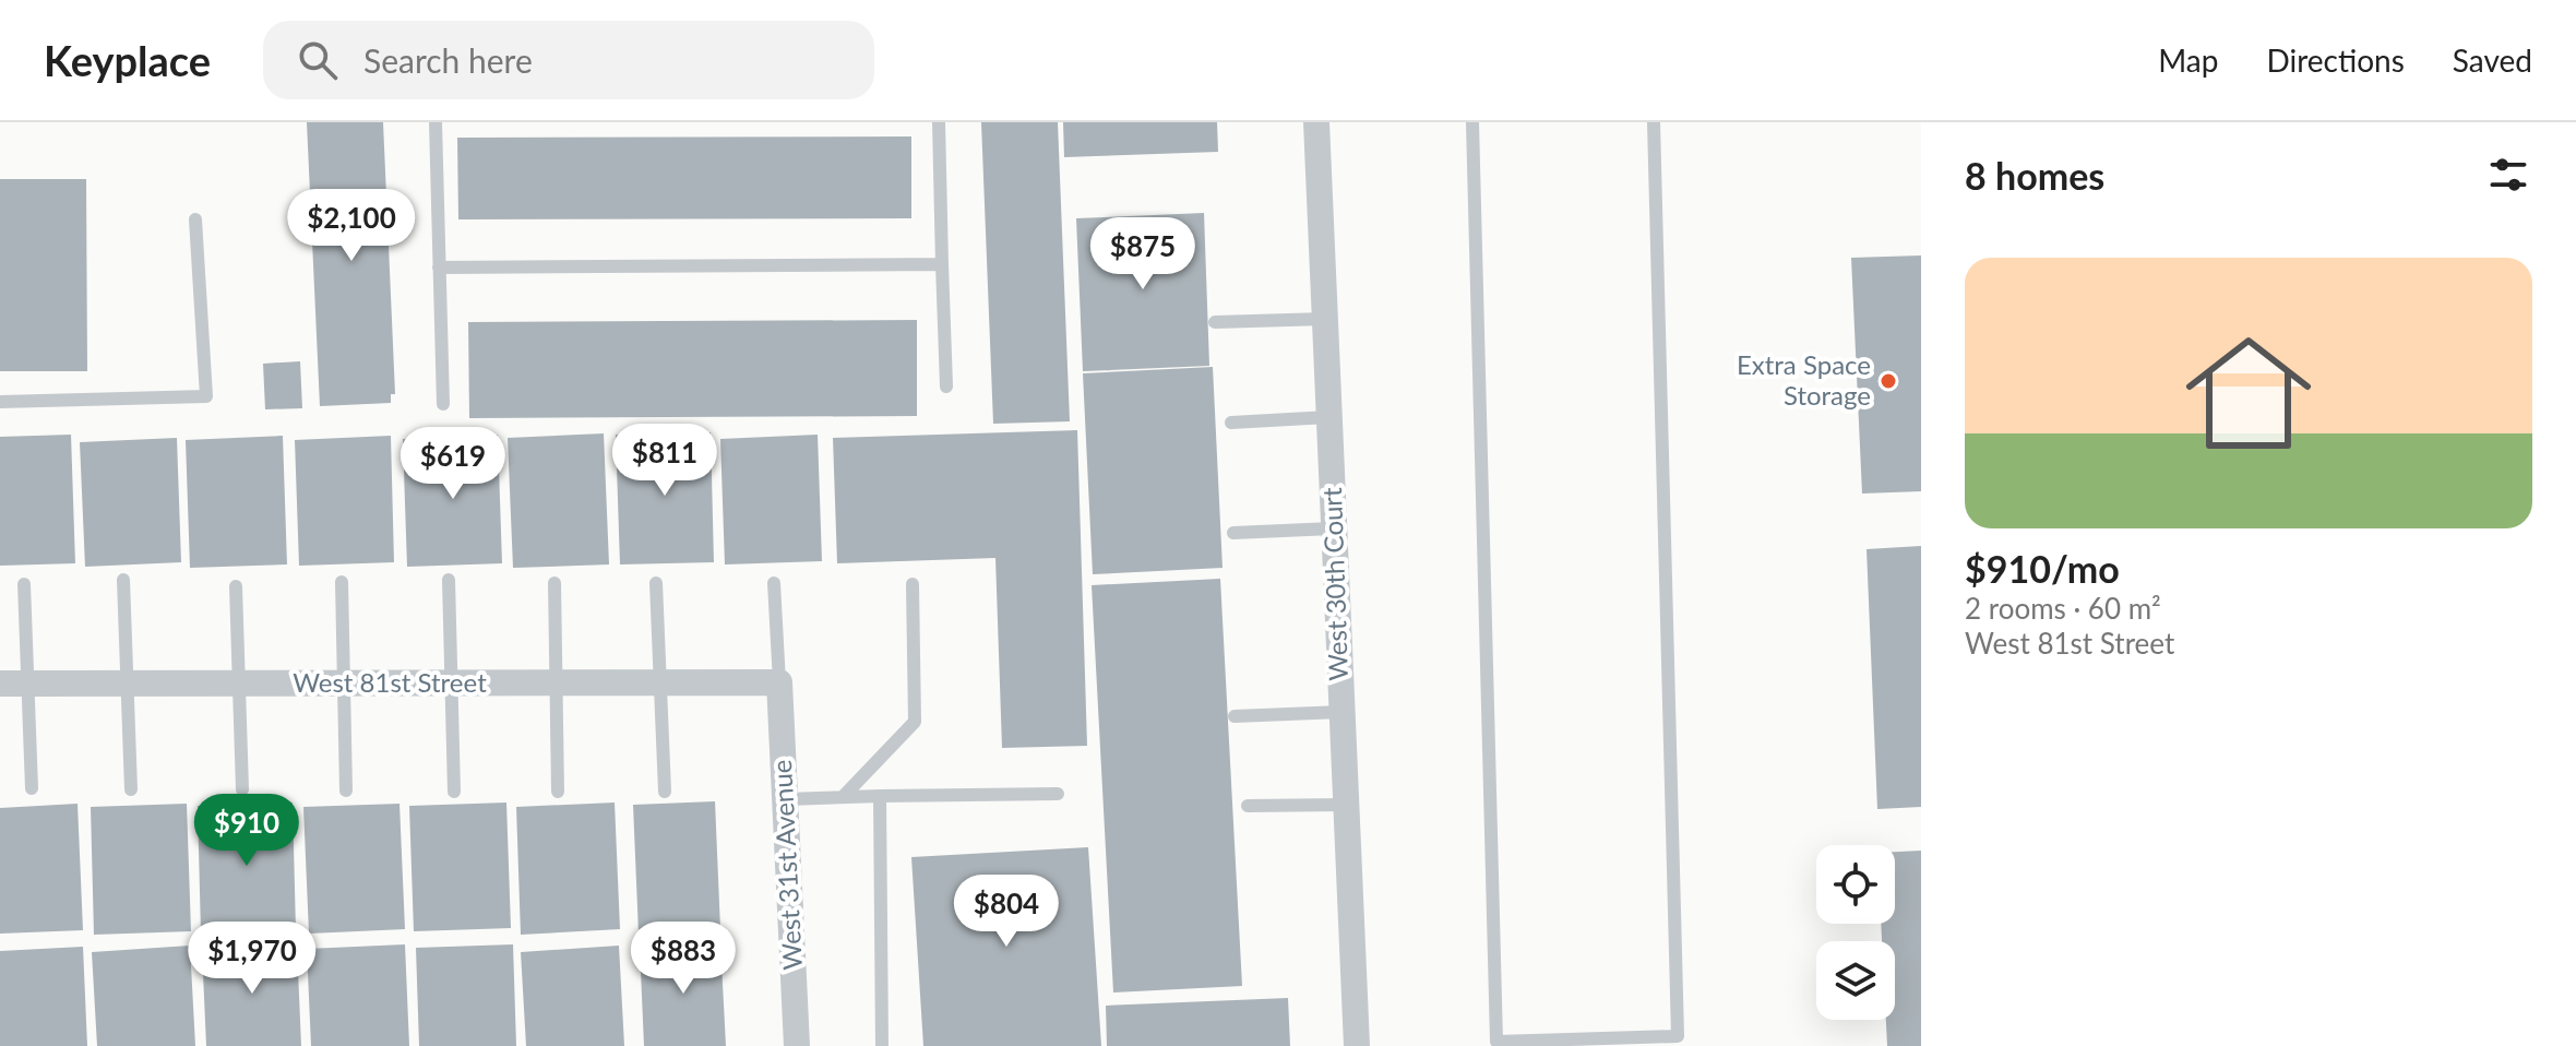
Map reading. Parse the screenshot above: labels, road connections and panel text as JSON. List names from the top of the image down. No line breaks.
{"streets":{"street":["West 30th Court","West 81st Street","West 31st Avenue"]},"crossings":[["West 81st Street","West 31st Avenue"]],"places":["Extra Space Storage"],"page":{"header":"Keyplace","search":"Search here","nav":["Map","Directions","Saved"],"heading":"8 homes","price":["$2,100","$875","$811","$619","$910","$804","$1,970","$883"],"list":[{"name":"$910/mo","note":"2 rooms · 60 m² · West 81st Street"}]}}
